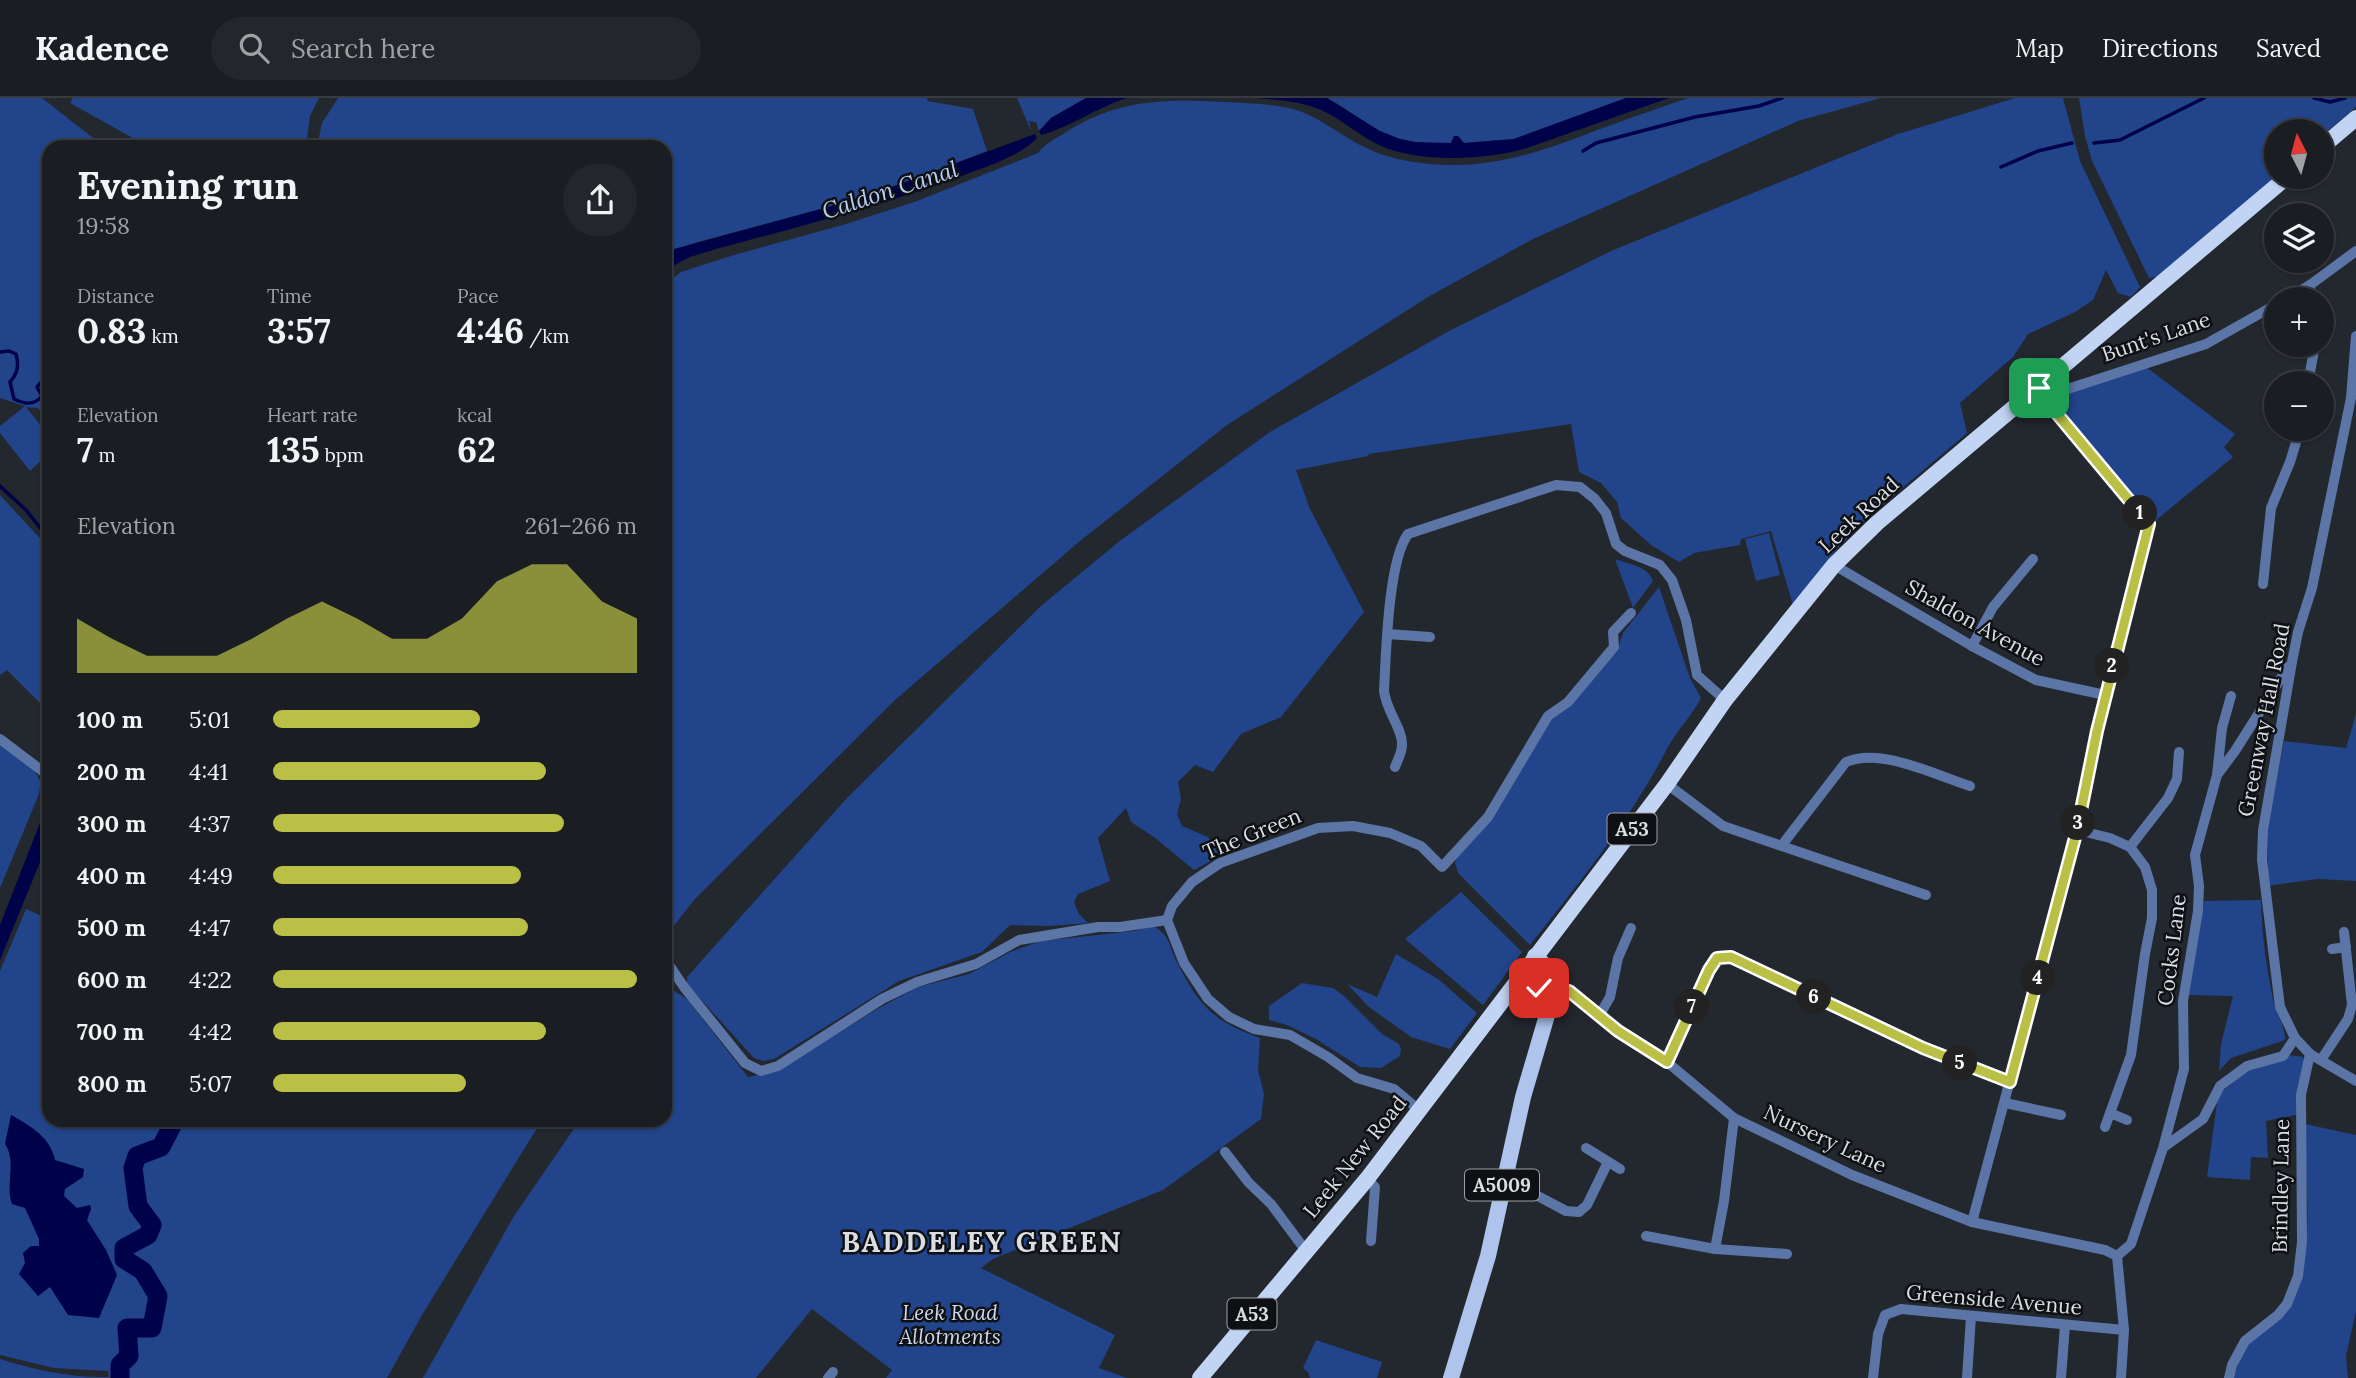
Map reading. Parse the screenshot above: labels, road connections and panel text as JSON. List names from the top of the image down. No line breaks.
{"streets":{"highway":["Leek Road","A53","Leek New Road"],"main road":["A5009"],"street":["Bunt's Lane","Shaldon Avenue","Greenway Hall Road","The Green","Cocks Lane","Nursery Lane","Brindley Lane","Greenside Avenue"]},"crossings":[["Bunt's Lane","Leek Road"],["Leek Road","Shaldon Avenue"],["Leek Road","Leek New Road"],["Greenway Hall Road","Cocks Lane"],["Greenway Hall Road","Brindley Lane"],["Cocks Lane","Nursery Lane"],["Nursery Lane","A5009"]],"districts":["BADDELEY GREEN"],"water":["Caldon Canal"],"parks":["Leek Road Allotments"],"north":"top","page":{"header":"Kadence","search":"Search here","nav":["Map","Directions","Saved"],"map_buttons":["+","−"],"heading":["Evening run","19:58"],"stats":[["Distance","0.83 km"],["Time","3:57"],["Pace","4:46 /km"],["Elevation","7 m"],["Heart rate","135 bpm"],["kcal","62"]],"pins":["1","2","3","4","6","7","5"],"chart":["Elevation","261–266 m"],"list":[{"name":"100 m","note":"5:01"},{"name":"200 m","note":"4:41"},{"name":"300 m","note":"4:37"},{"name":"400 m","note":"4:49"},{"name":"500 m","note":"4:47"},{"name":"600 m","note":"4:22"},{"name":"700 m","note":"4:42"},{"name":"800 m","note":"5:07"}]}}
